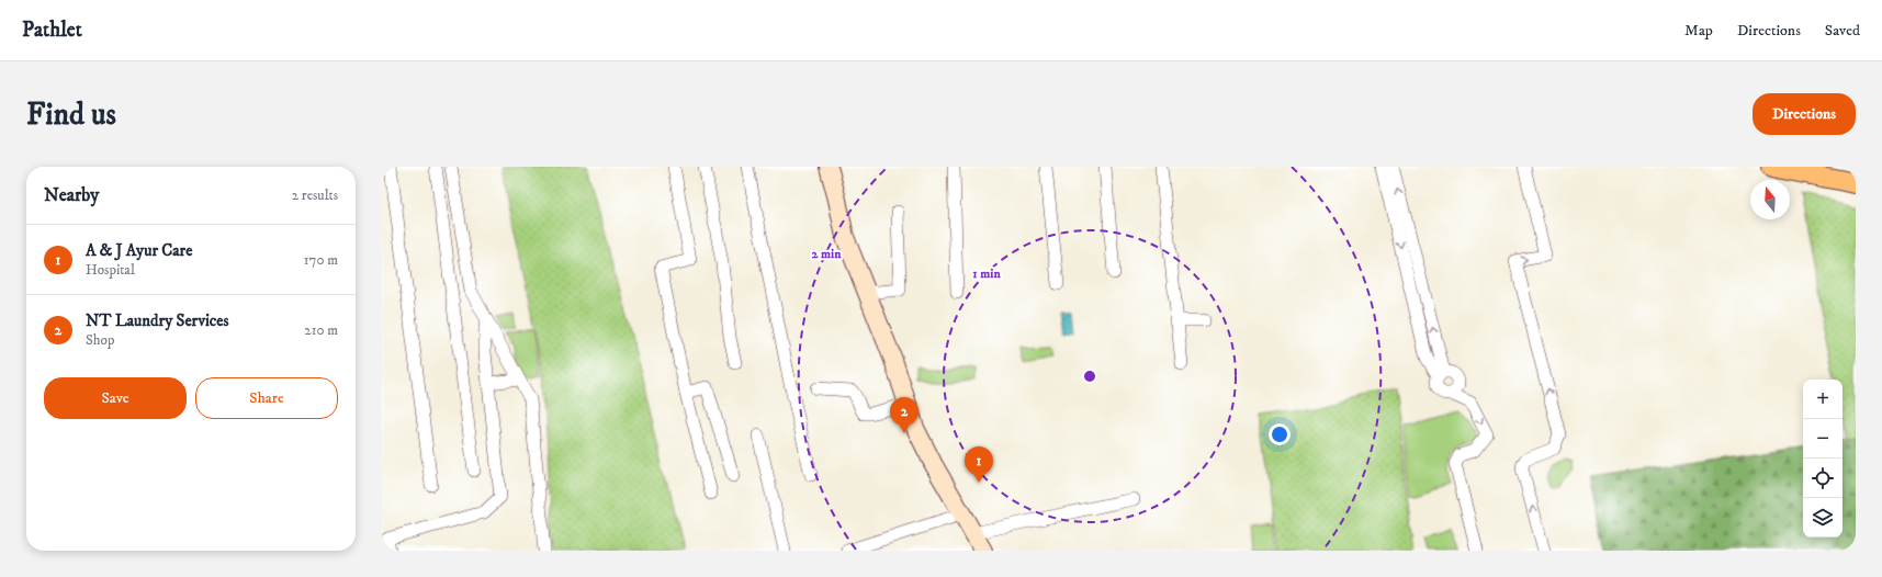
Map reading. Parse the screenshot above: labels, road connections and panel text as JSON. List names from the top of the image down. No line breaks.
{"north":"top","page":{"header":"Pathlet","nav":["Map","Directions","Saved"],"buttons":["Directions",["Save","Share"]],"title":"Find us","heading":["Nearby","2 results"],"list":[{"mark":"1","name":"A & J Ayur Care","note":"Hospital","value":"170 m"},{"mark":"2","name":"NT Laundry Services","note":"Shop","value":"210 m"}],"map_buttons":["+","−"],"pins":["2","1"]},"rings":["2 min","1 min"]}
